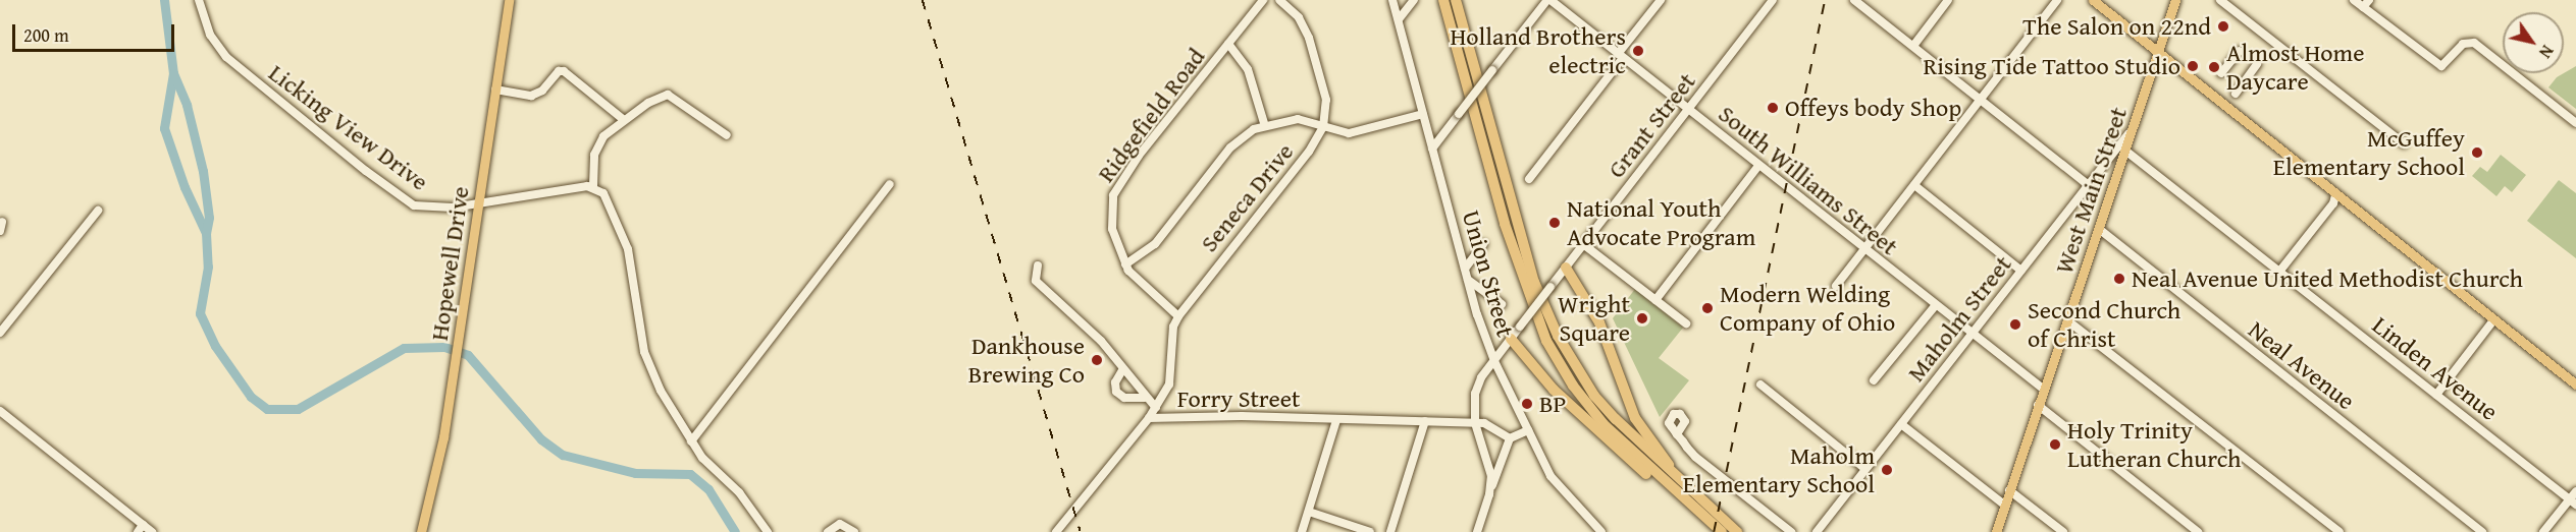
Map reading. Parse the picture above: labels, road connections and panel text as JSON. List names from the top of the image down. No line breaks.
{"streets":{"main road":["West Main Street","Hopewell Drive"],"street":["Ridgefield Road","Grant Street","Licking View Drive","South Williams Street","Seneca Drive","Union Street","Maholm Street","Neal Avenue","Linden Avenue","Forry Street"]},"crossings":[["Ridgefield Road","Seneca Drive"],["Grant Street","South Williams Street"],["Grant Street","Union Street"],["Grant Street","Forry Street"],["Licking View Drive","Hopewell Drive"],["South Williams Street","West Main Street"],["South Williams Street","Maholm Street"],["West Main Street","Maholm Street"],["West Main Street","Neal Avenue"],["West Main Street","Linden Avenue"],["Seneca Drive","Forry Street"]],"places":["The Salon on 22nd","Holland Brothers electric","Rising Tide Tattoo Studio","Almost Home Daycare","Offeys body Shop","McGuffey Elementary School","National Youth Advocate Program","Neal Avenue United Methodist Church","Modern Welding Company of Ohio","Wright Square","Second Church of Christ","Dankhouse Brewing Co","BP","Holy Trinity Lutheran Church","Maholm Elementary School"],"scale_bar":"200 m","north":"bottom right"}
